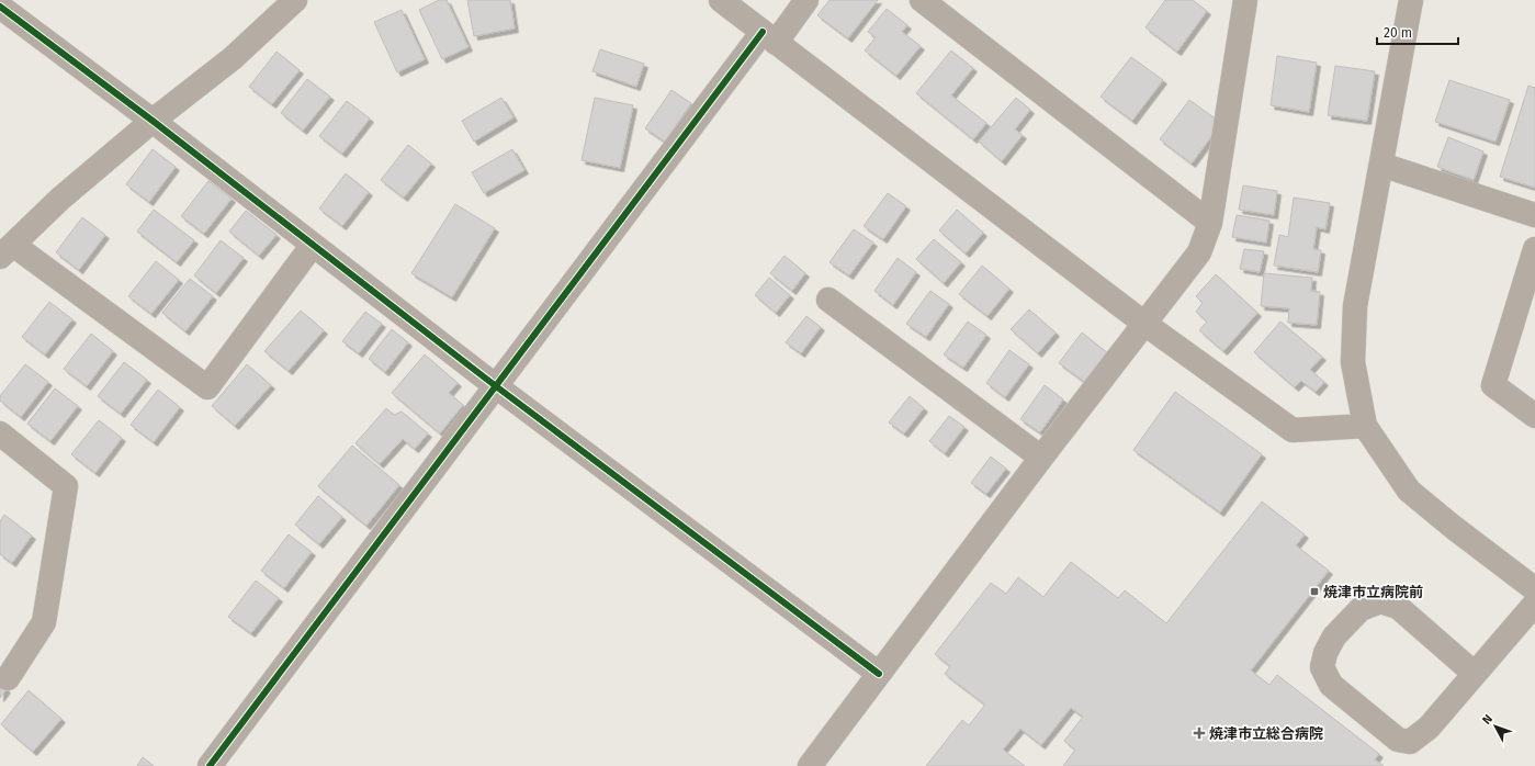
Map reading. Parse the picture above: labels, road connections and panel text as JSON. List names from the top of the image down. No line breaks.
{"places":{"transit":["焼津市立病院前"],"health":["焼津市立総合病院"]},"scale_bar":"20 m","north":"top left"}
